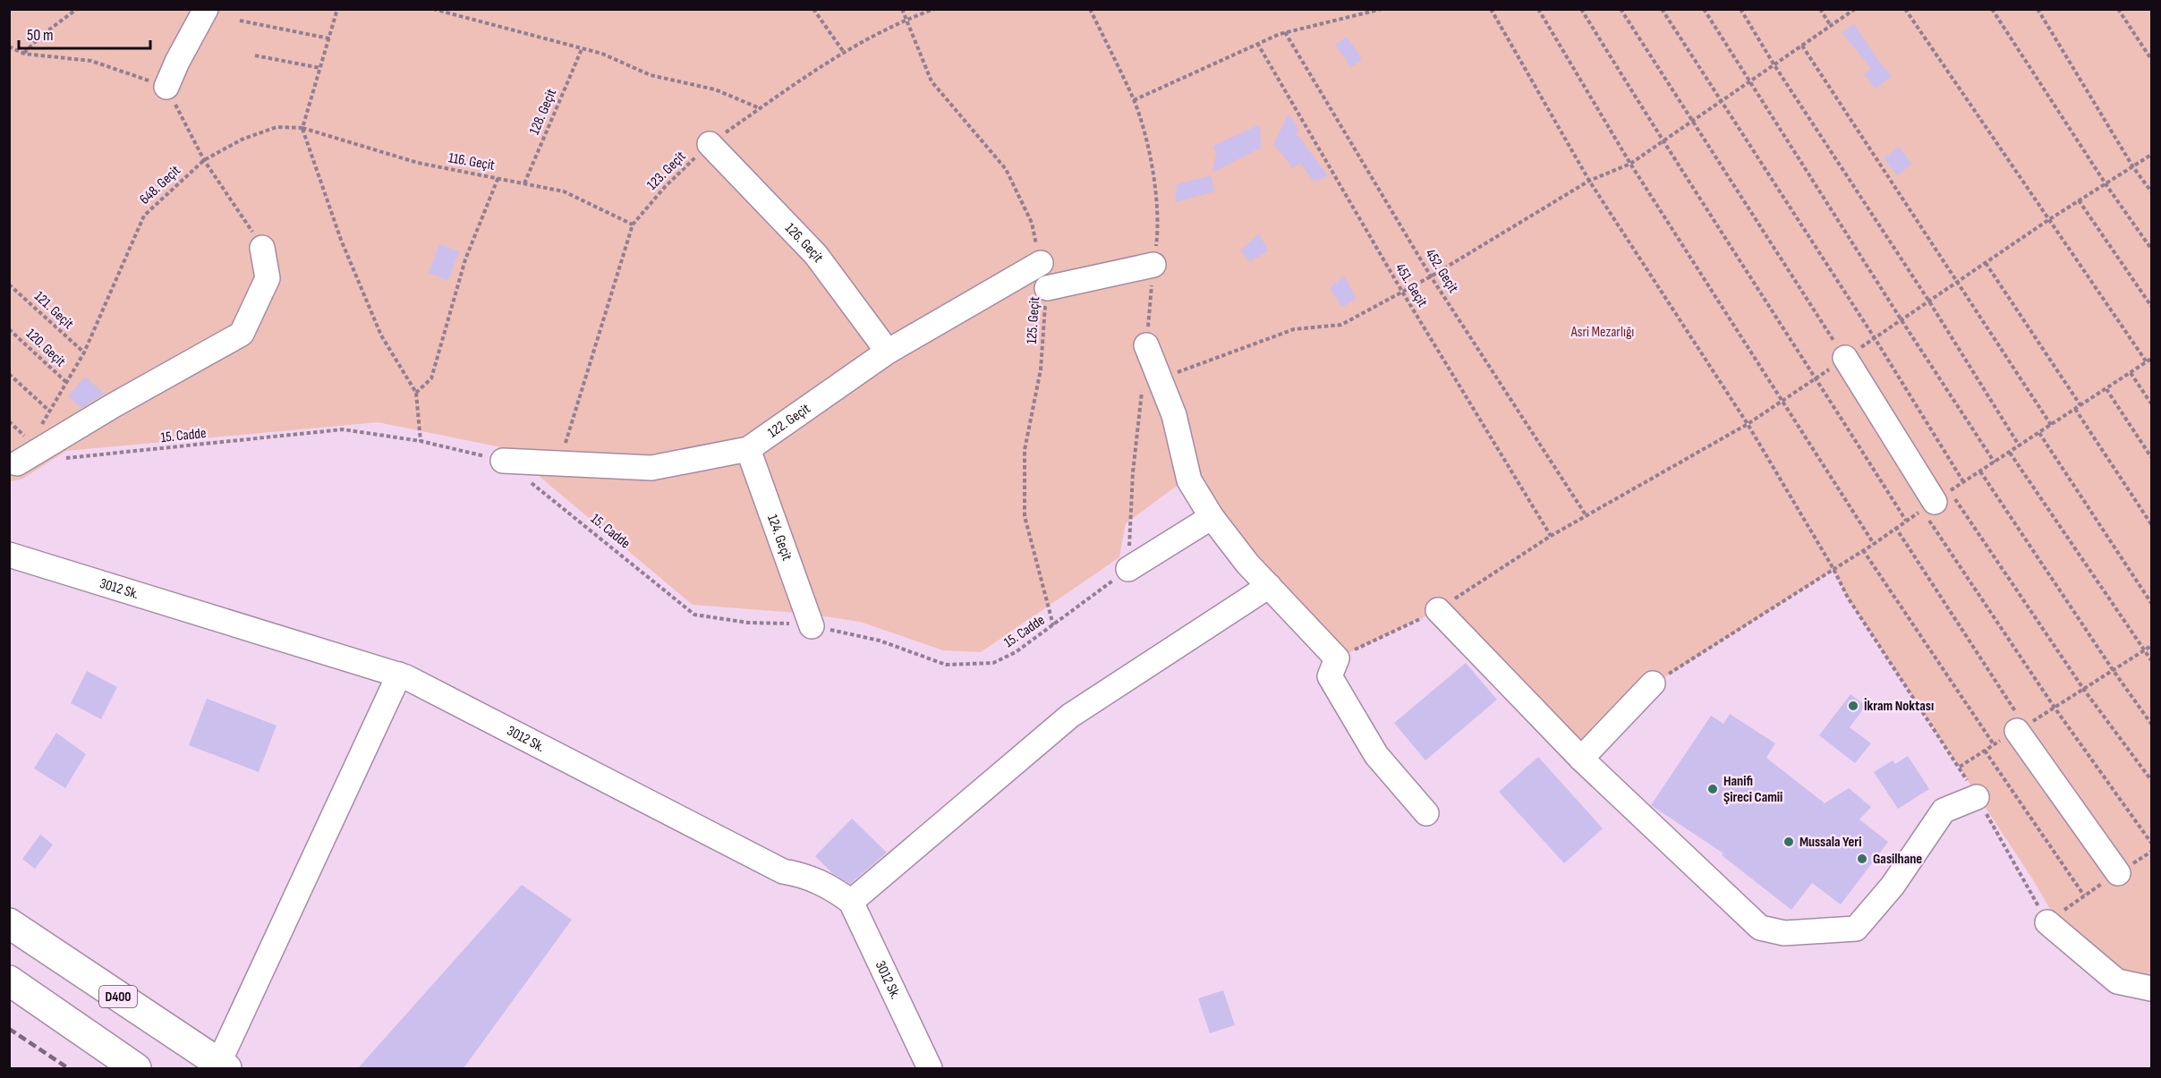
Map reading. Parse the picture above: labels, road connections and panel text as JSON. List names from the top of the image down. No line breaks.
{"streets":{"highway":["D400"],"street":["126. Geçit","122. Geçit","124. Geçit","3012 Sk."],"path":["128. Geçit","116. Geçit","123. Geçit","648. Geçit","452. Geçit","451. Geçit","121. Geçit","125. Geçit","120. Geçit","15. Cadde"]},"crossings":[["128. Geçit","116. Geçit"],["116. Geçit","123. Geçit"],["116. Geçit","648. Geçit"],["123. Geçit","126. Geçit"],["123. Geçit","122. Geçit"],["648. Geçit","121. Geçit"],["648. Geçit","120. Geçit"],["126. Geçit","122. Geçit"],["125. Geçit","15. Cadde"],["122. Geçit","15. Cadde"],["122. Geçit","124. Geçit"],["15. Cadde","124. Geçit"]],"parks":["Asri Mezarlığı"],"places":["İkram Noktası","Hanifi Şireci Camii","Mussala Yeri","Gasilhane"],"scale_bar":"50 m"}
